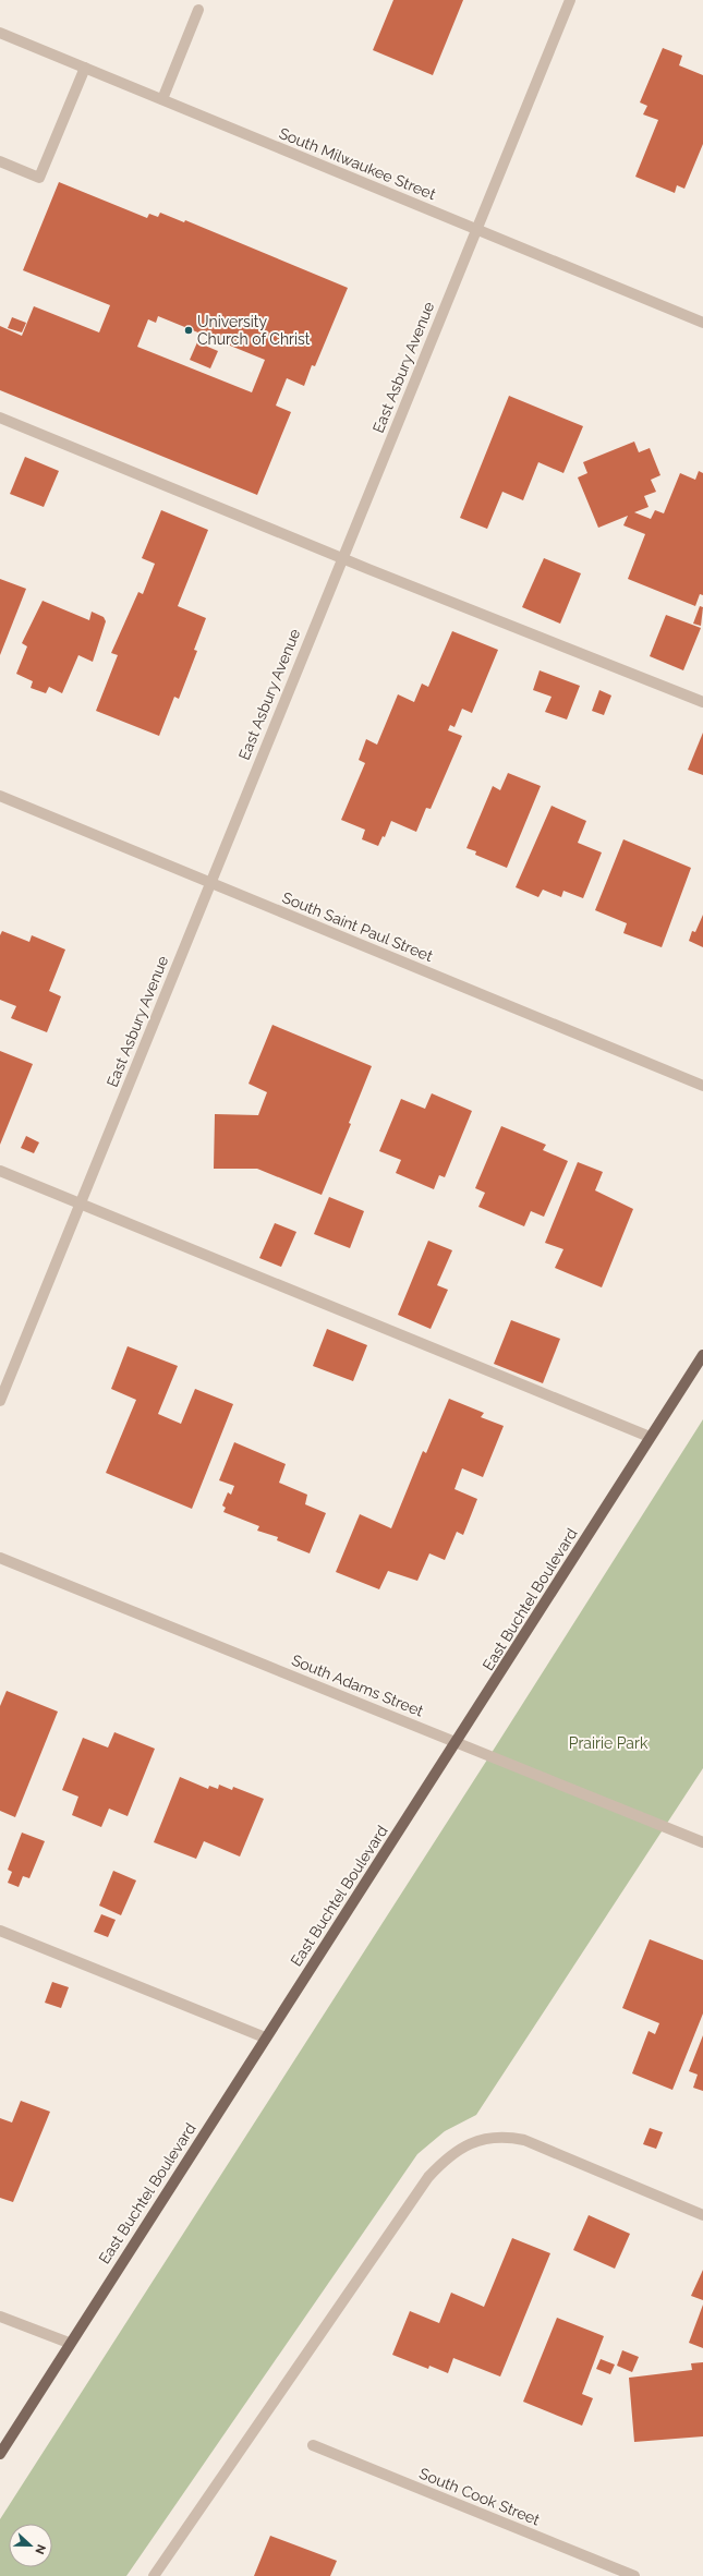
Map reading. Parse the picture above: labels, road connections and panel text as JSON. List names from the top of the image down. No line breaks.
{"streets":{"main road":["East Buchtel Boulevard"],"street":["South Milwaukee Street","East Asbury Avenue","South Saint Paul Street","South Adams Street","South Cook Street"]},"crossings":[["South Milwaukee Street","East Asbury Avenue"],["East Asbury Avenue","South Saint Paul Street"],["East Buchtel Boulevard","South Adams Street"]],"parks":["Prairie Park"],"places":["University Church of Christ"],"north":"right"}
